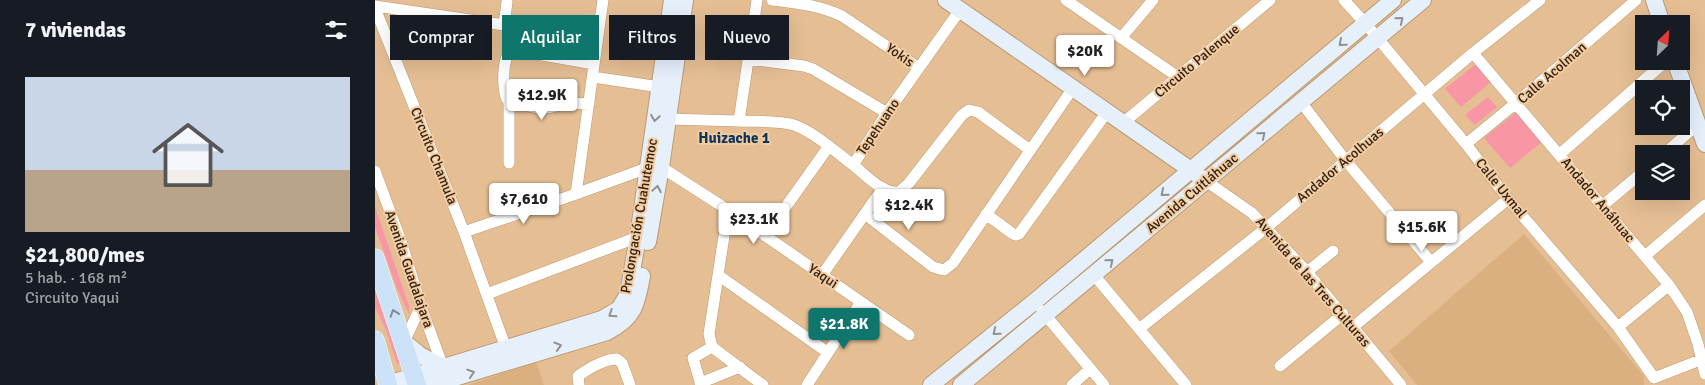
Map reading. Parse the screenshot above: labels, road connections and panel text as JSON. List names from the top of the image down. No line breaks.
{"streets":{"street":["Yokis","Circuito Palenque","Calle Acolman","Tepehuano","Circuito Chamula","Andador Acolhuas","Calle Uxmal","Avenida Cuitláhuac","Andador Anáhuac","Prolongación Cuahutemoc","Avenida Guadalajara","Yaqui","Avenida de las Tres Culturas"]},"crossings":[["Yokis","Tepehuano"],["Circuito Palenque","Avenida de las Tres Culturas"],["Calle Acolman","Calle Uxmal"],["Calle Acolman","Andador Anáhuac"],["Tepehuano","Prolongación Cuahutemoc"],["Tepehuano","Avenida de las Tres Culturas"],["Circuito Chamula","Prolongación Cuahutemoc"],["Andador Acolhuas","Calle Uxmal"],["Andador Acolhuas","Andador Anáhuac"],["Andador Acolhuas","Avenida de las Tres Culturas"],["Calle Uxmal","Avenida Cuitláhuac"],["Avenida Cuitláhuac","Avenida de las Tres Culturas"],["Prolongación Cuahutemoc","Avenida Guadalajara"],["Prolongación Cuahutemoc","Yaqui"]],"districts":["Huizache 1"],"north":"top right","page":{"heading":"7 viviendas","chip":["Comprar","Alquilar","Filtros","Nuevo"],"price":["$20K","$12.9K","$7,610","$12.4K","$23.1K","$15.6K","$21.8K"],"list":[{"name":"$21,800/mes","note":"5 hab. · 168 m² · Circuito Yaqui"}]}}
